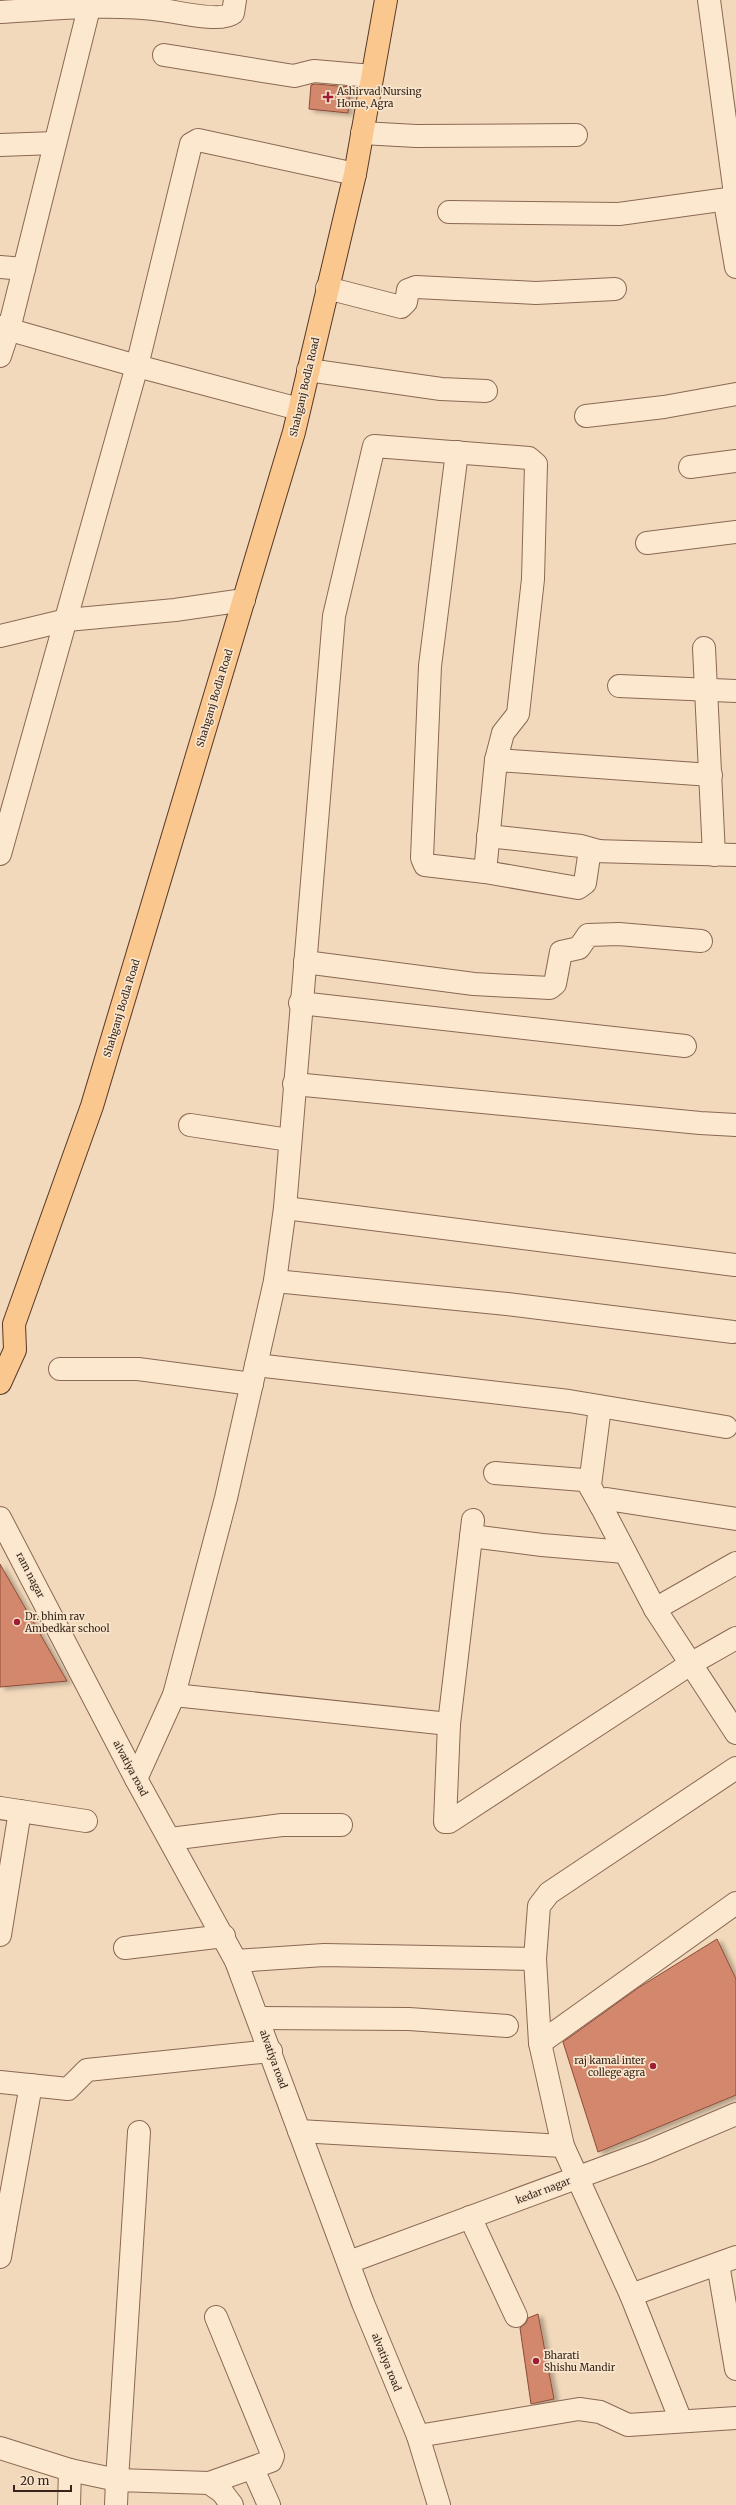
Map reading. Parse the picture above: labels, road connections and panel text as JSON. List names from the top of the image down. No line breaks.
{"streets":{"main road":["Shahganj Bodla Road"],"street":["ram nagar","alvatiya road","kedar nagar"]},"crossings":[["ram nagar","alvatiya road"],["alvatiya road","kedar nagar"]],"places":{"health":["Ashirvad Nursing Home, Agra"],"other":["Dr. bhim rav Ambedkar school","raj kamal inter college agra","Bharati Shishu Mandir"]},"scale_bar":"20 m"}
